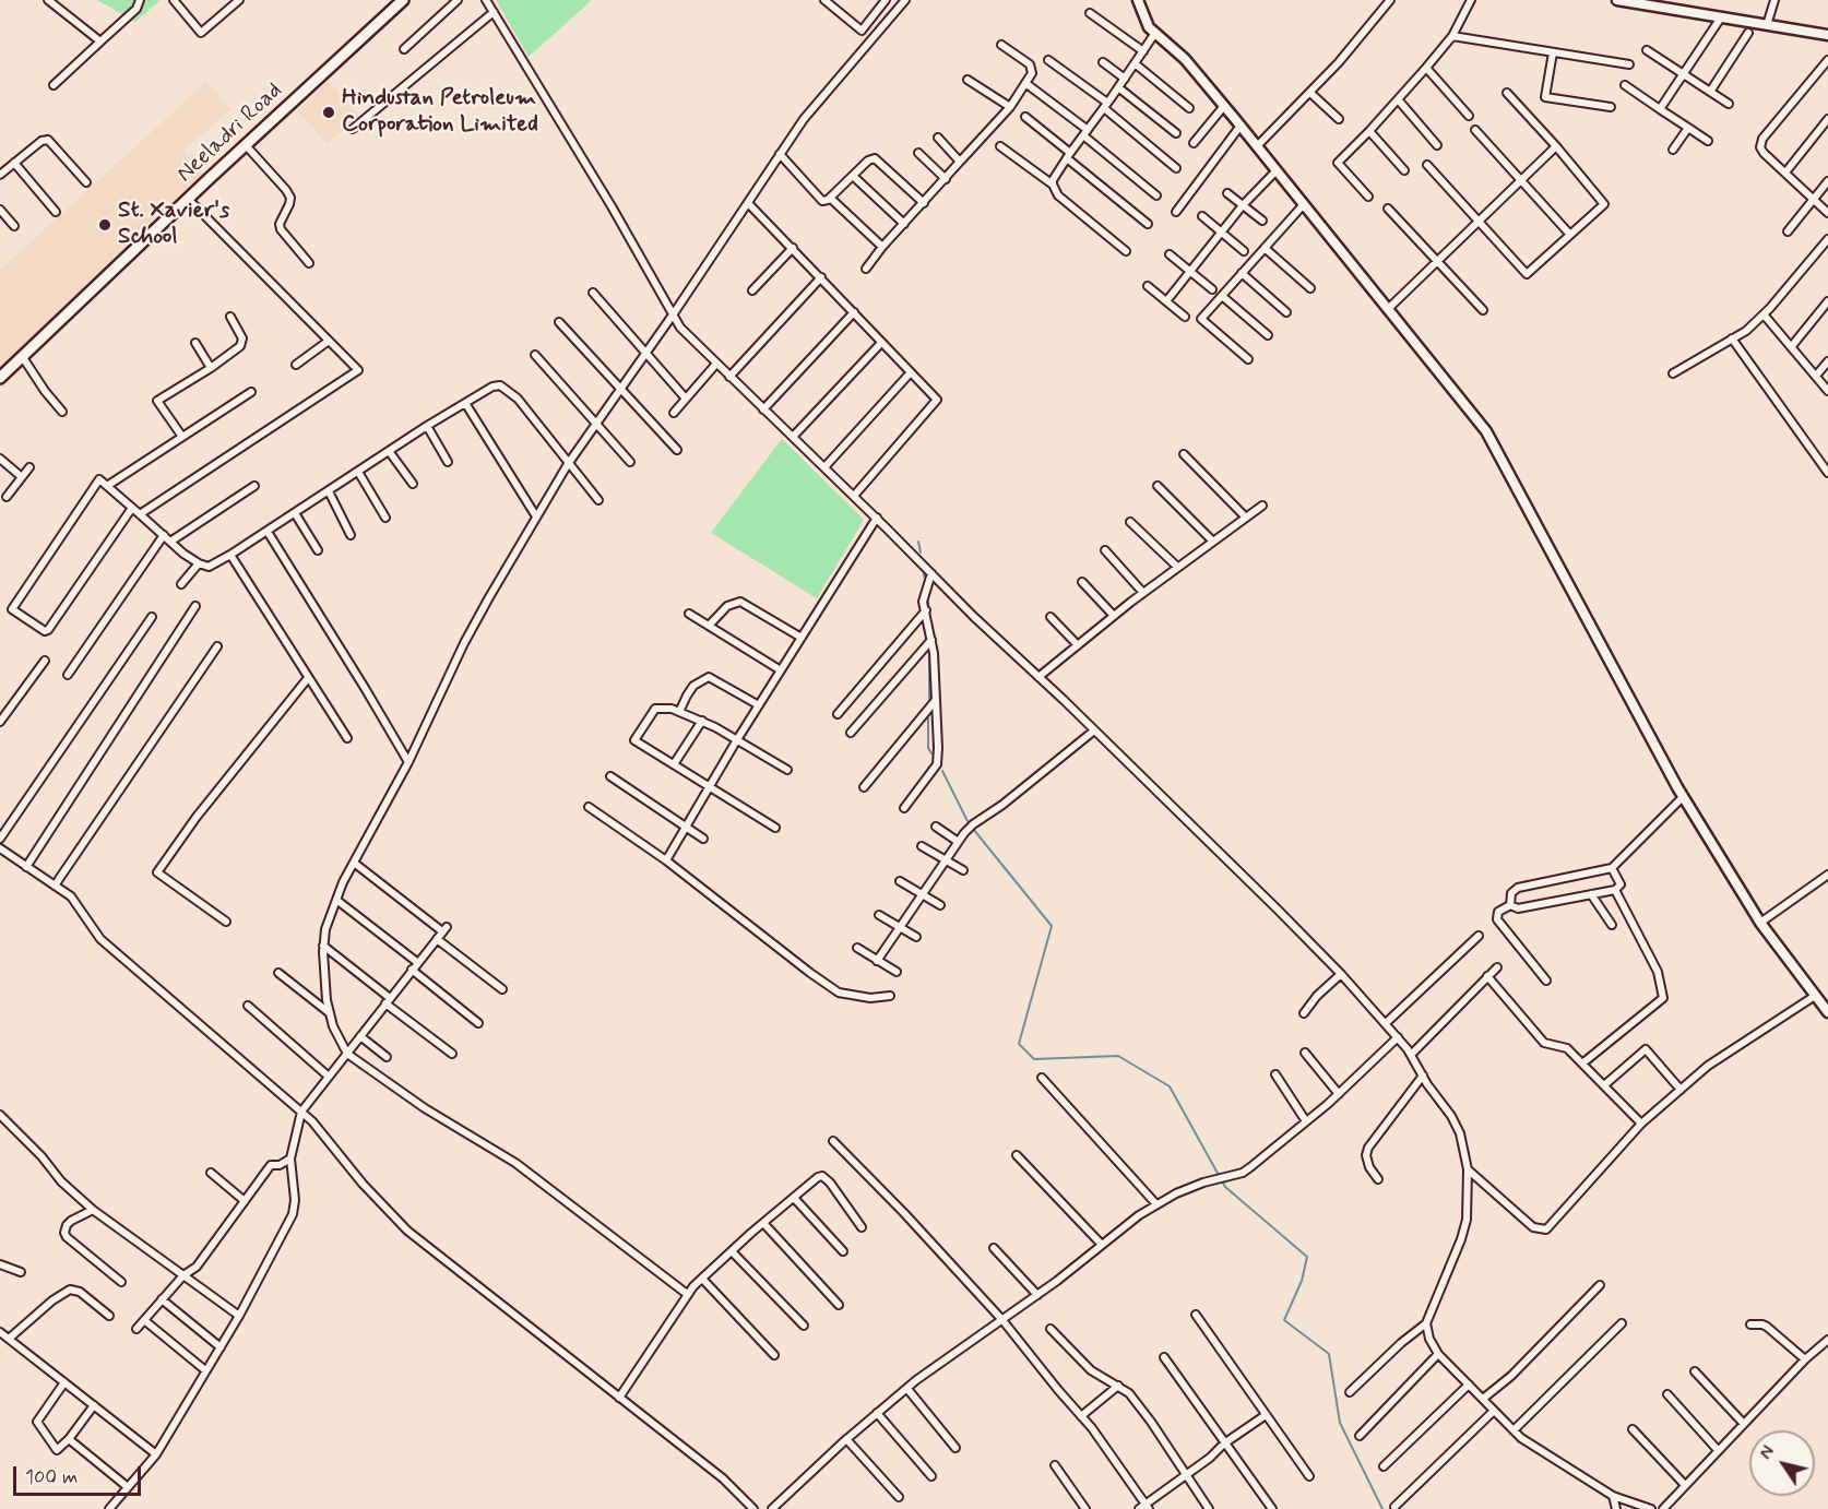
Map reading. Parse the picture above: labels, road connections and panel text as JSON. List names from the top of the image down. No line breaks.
{"streets":{"main road":["Neeladri Road"]},"places":["Hindustan Petroleum Corporation Limited","St. Xavier's School"],"scale_bar":"100 m","north":"top left"}
